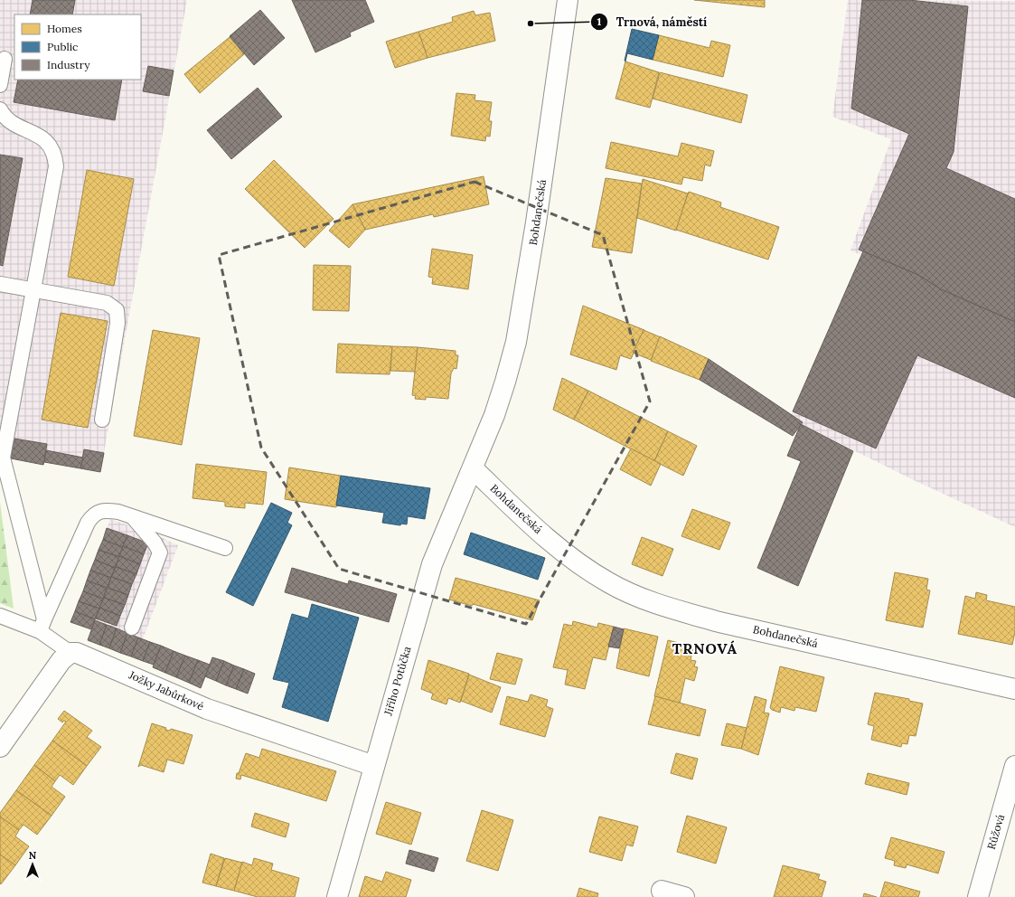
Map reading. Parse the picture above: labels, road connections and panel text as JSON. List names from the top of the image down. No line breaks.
{"streets":{"street":["Bohdanečská","Jiřího Potůčka","Jožky Jabůrkové","Růžová"]},"crossings":[["Bohdanečská","Jiřího Potůčka"],["Jiřího Potůčka","Jožky Jabůrkové"]],"districts":["TRNOVÁ"],"places":["Trnová, náměstí"],"legend":["Homes","Public","Industry"],"north":"top"}
